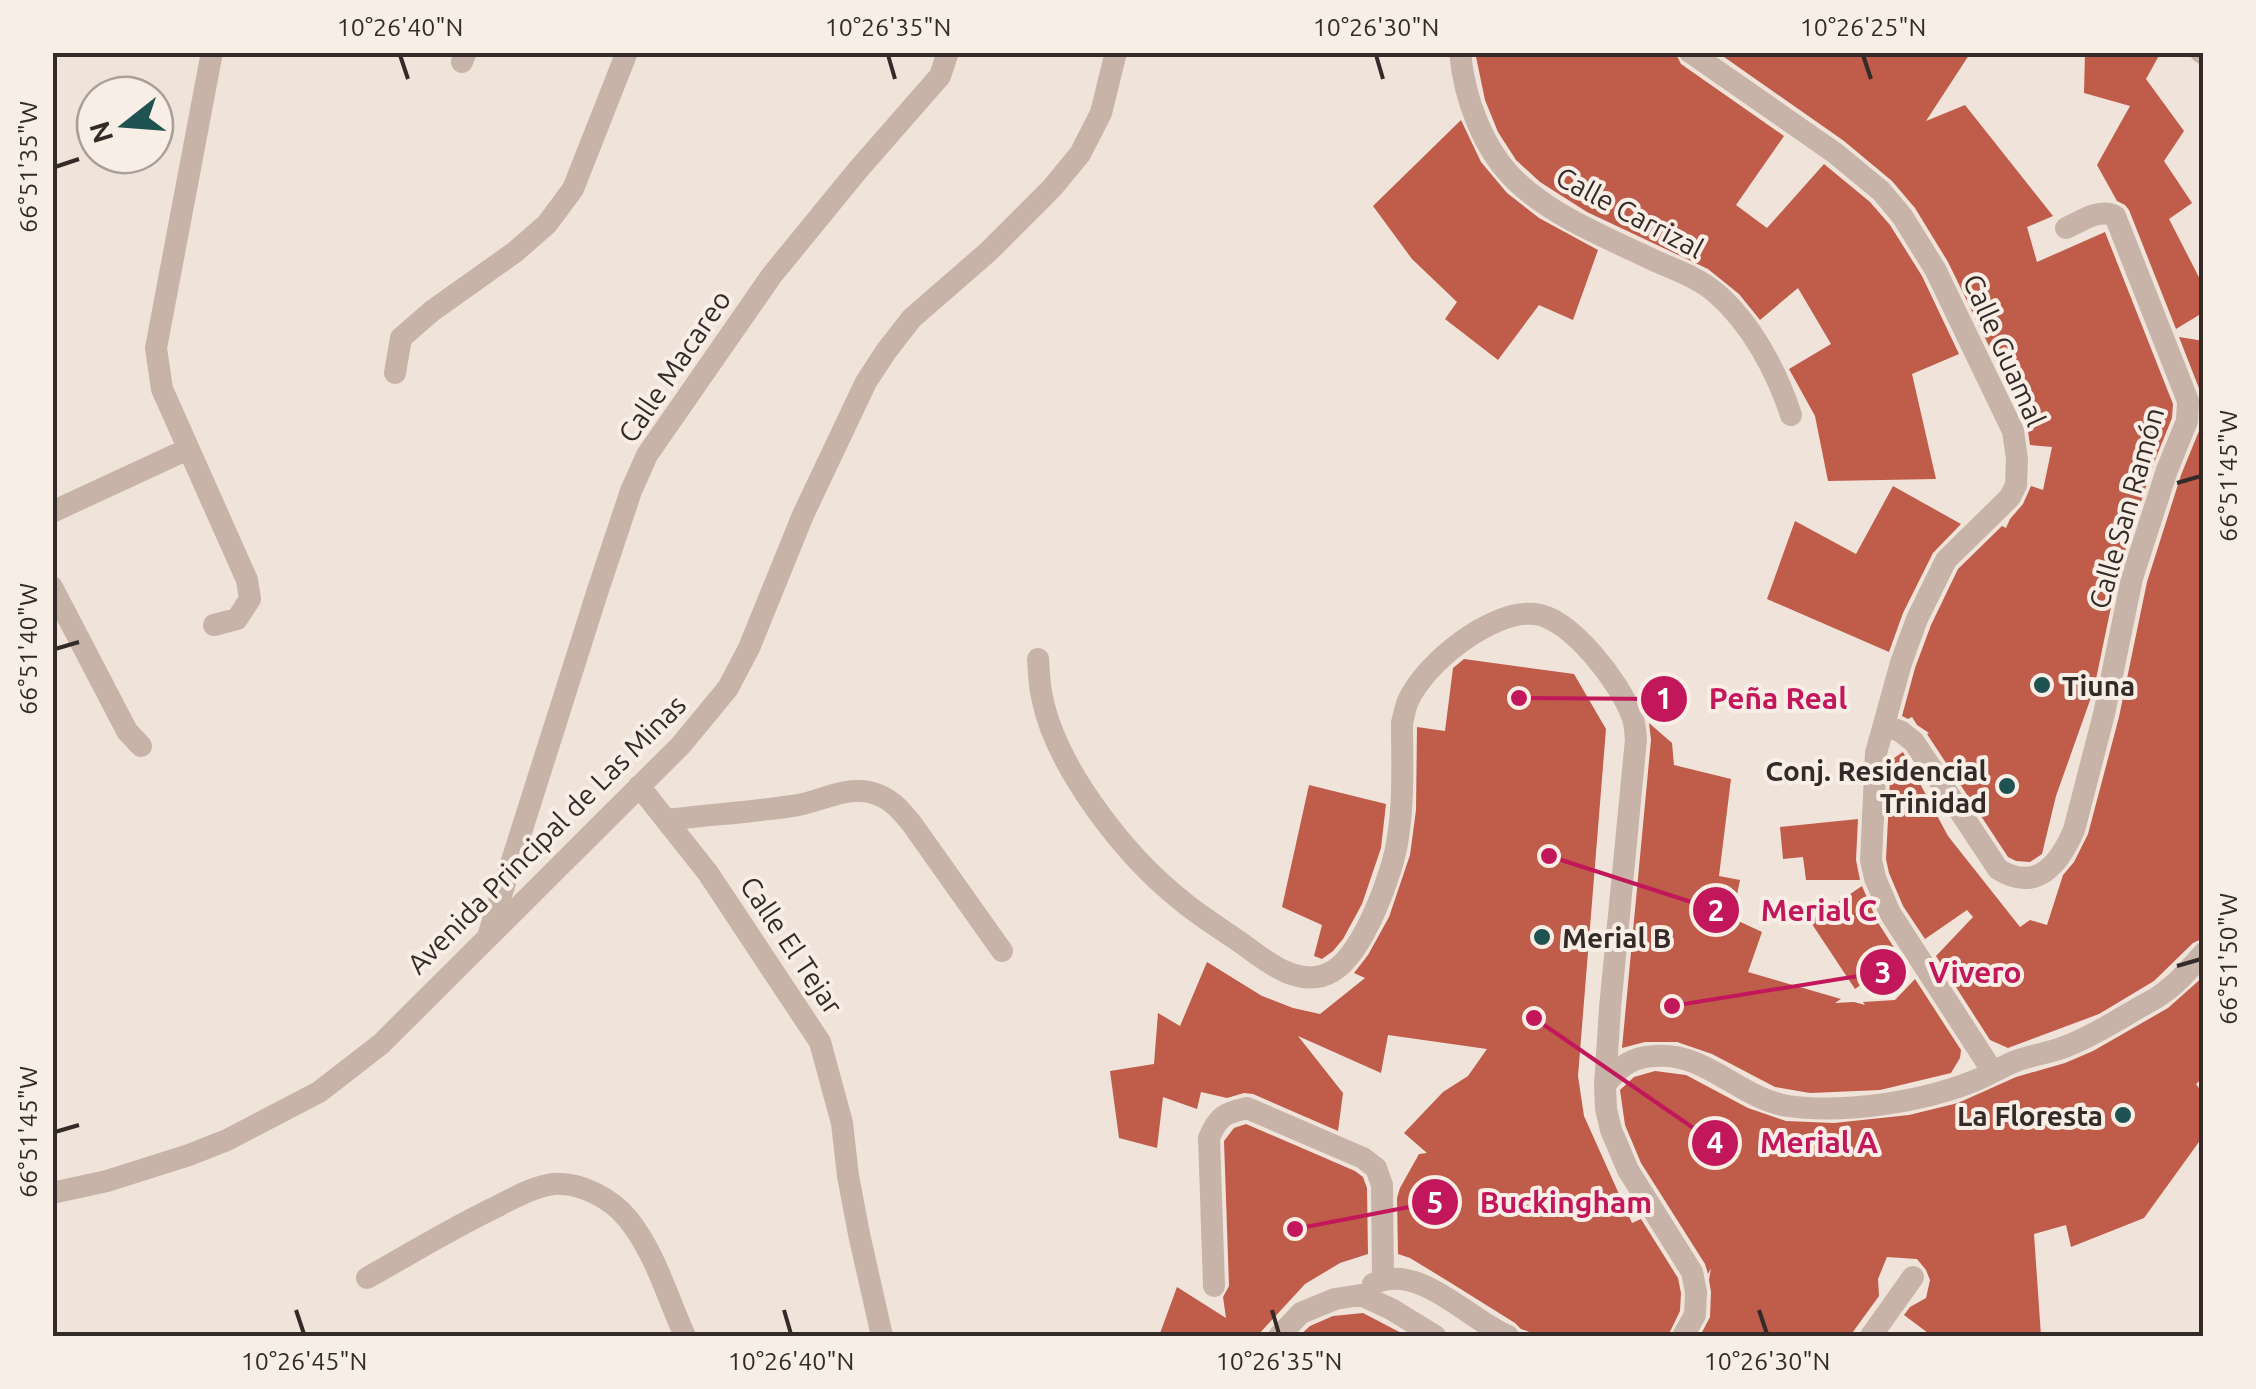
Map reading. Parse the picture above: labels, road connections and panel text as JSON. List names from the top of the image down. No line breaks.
{"streets":{"street":["Calle Carrizal","Calle Guamal","Calle Macareo","Calle San Ramón","Avenida Principal de Las Minas","Calle El Tejar"]},"crossings":[["Calle Guamal","Calle San Ramón"],["Calle Macareo","Avenida Principal de Las Minas"],["Avenida Principal de Las Minas","Calle El Tejar"]],"places":["Tiuna","Peña Real","Conj. Residencial Trinidad","Merial C","Merial B","Vivero","Merial A","La Floresta","Buckingham"],"north":"left","coordinates":["10°26'40\"N","10°26'35\"N","10°26'30\"N","10°26'25\"N","66°51'35\"W","66°51'45\"W","66°51'40\"W","66°51'50\"W","10°26'45\"N"]}
